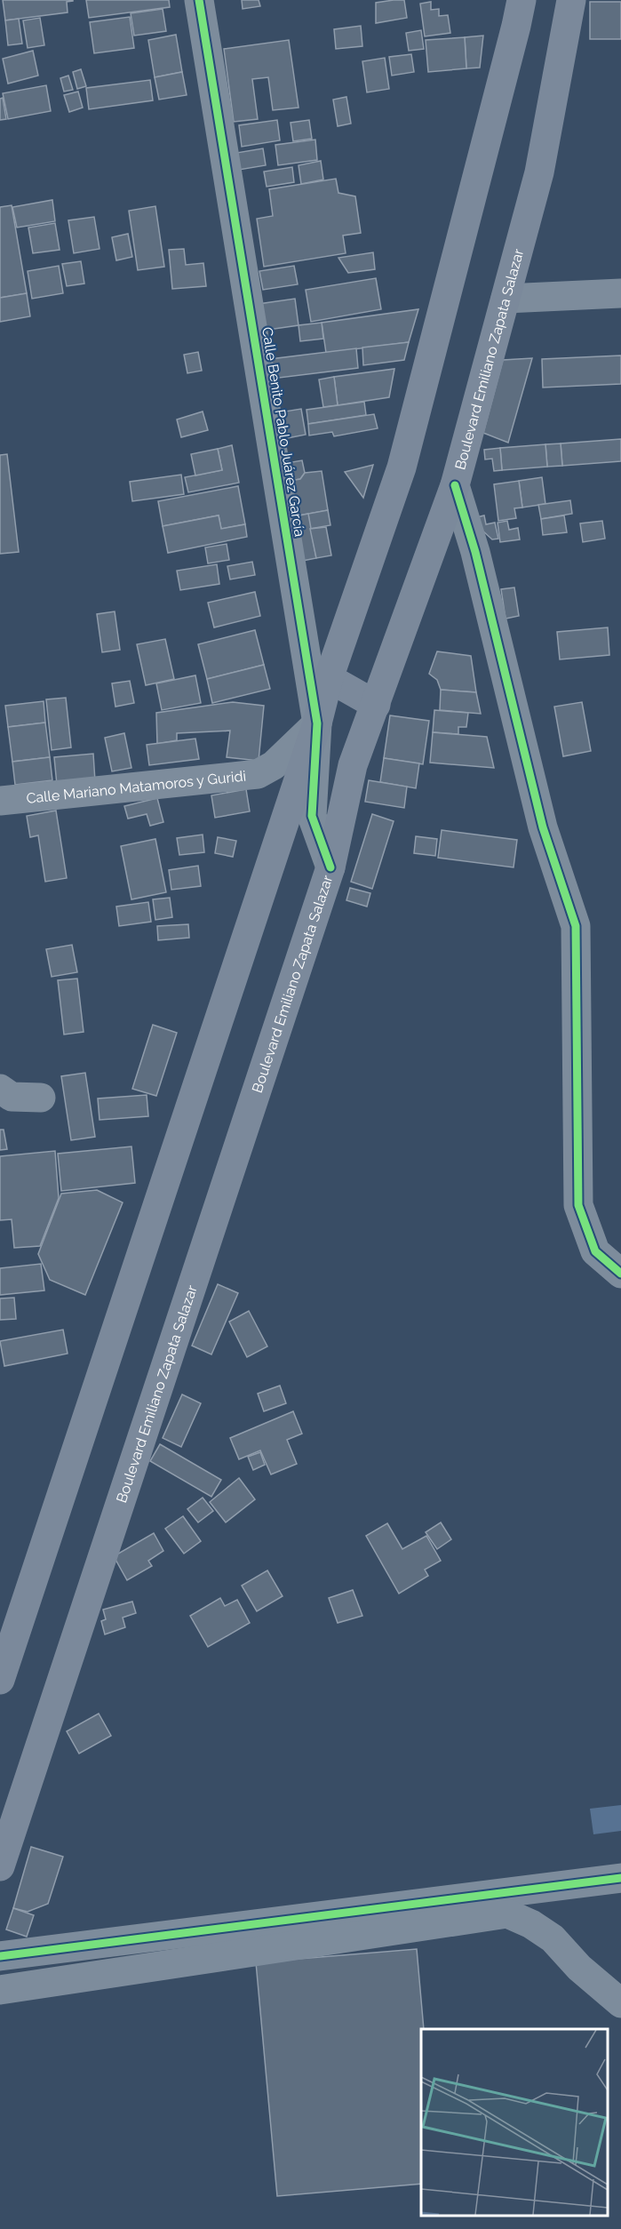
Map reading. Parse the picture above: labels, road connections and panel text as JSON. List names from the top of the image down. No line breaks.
{"streets":{"main road":["Boulevard Emiliano Zapata Salazar"],"street":["Calle Benito Pablo Juárez García","Calle Mariano Matamoros y Guridi"]},"crossings":[["Boulevard Emiliano Zapata Salazar","Calle Benito Pablo Juárez García"],["Calle Benito Pablo Juárez García","Calle Mariano Matamoros y Guridi"]]}
